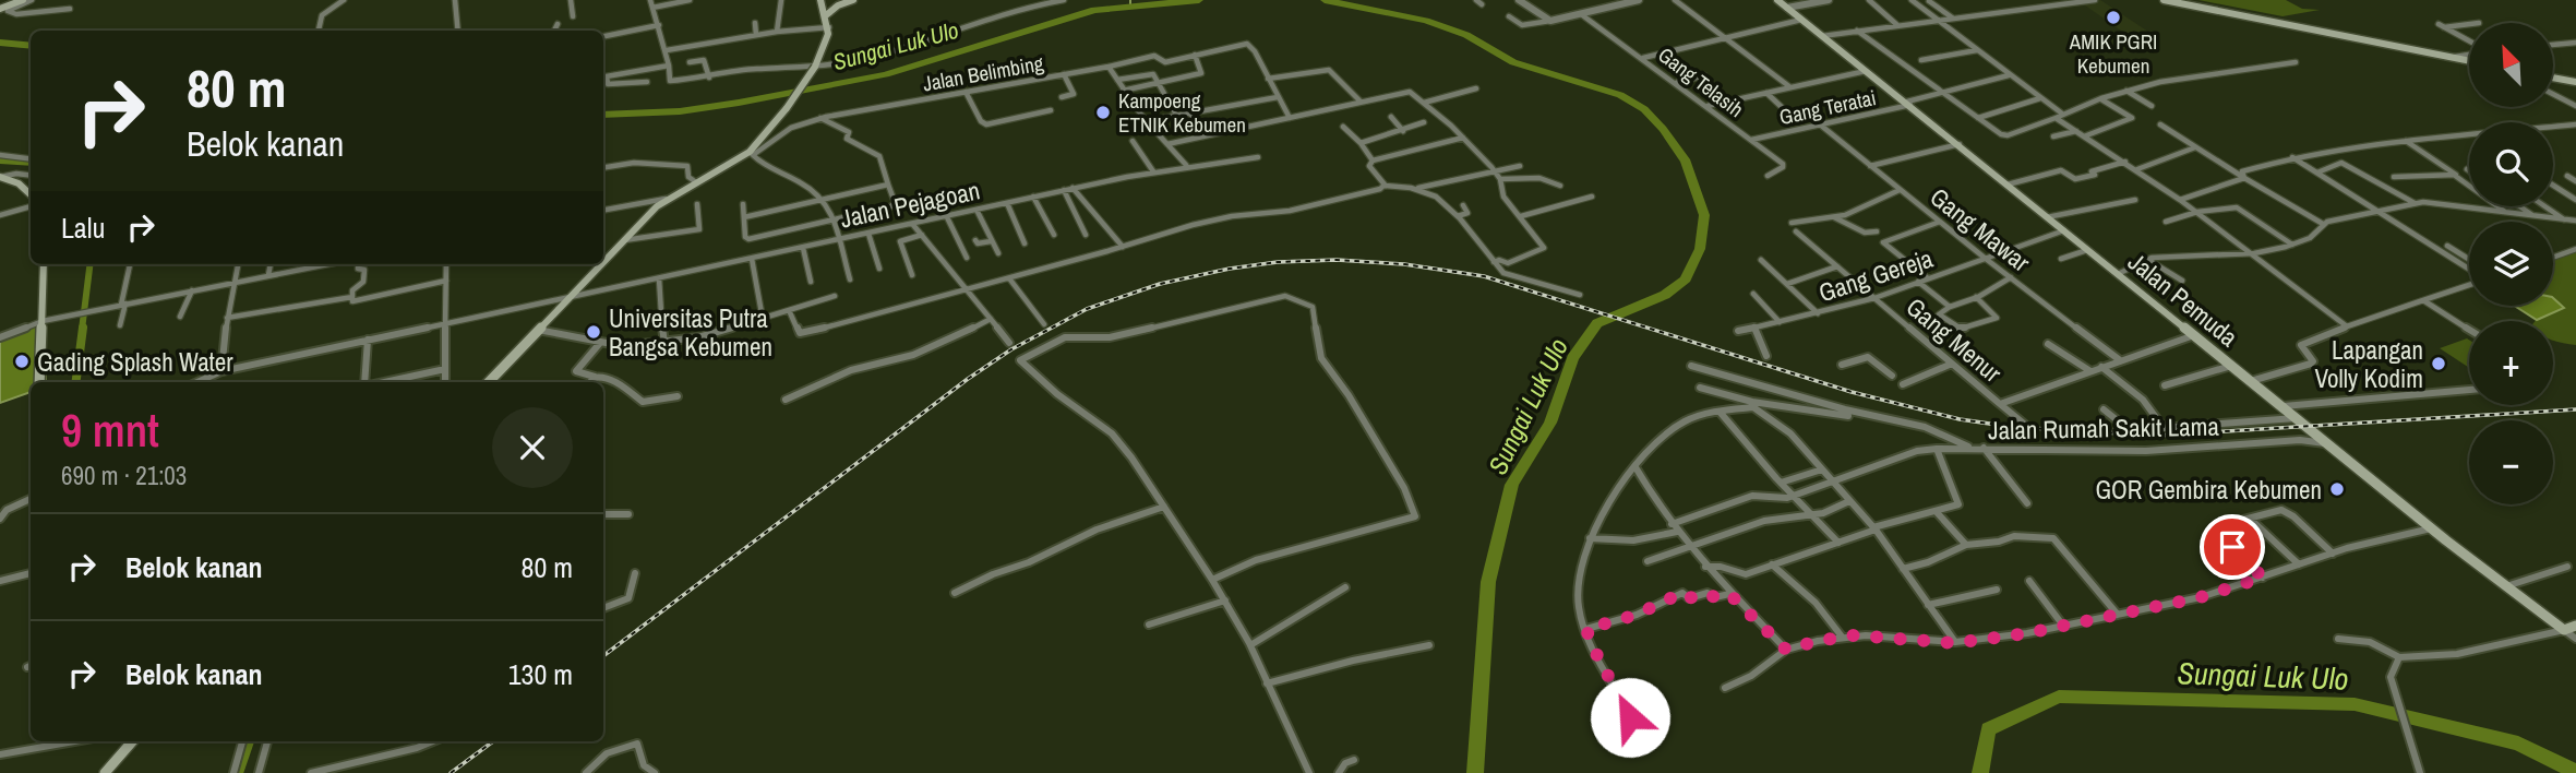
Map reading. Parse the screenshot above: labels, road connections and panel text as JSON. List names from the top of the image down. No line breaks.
{"streets":{"main road":["Jalan Pemuda"],"street":["Jalan Belimbing","Gang Telasih","Gang Teratai","Jalan Pejagoan","Gang Mawar","Gang Gereja","Gang Menur","Jalan Rumah Sakit Lama"]},"crossings":[["Gang Telasih","Gang Teratai"],["Gang Teratai","Gang Mawar"],["Gang Teratai","Jalan Pemuda"],["Gang Mawar","Gang Gereja"],["Gang Mawar","Gang Menur"],["Gang Gereja","Jalan Pemuda"],["Gang Gereja","Gang Menur"],["Jalan Pemuda","Gang Menur"],["Jalan Pemuda","Jalan Rumah Sakit Lama"]],"water":["Sungai Luk Ulo"],"places":["AMIK PGRI Kebumen","Kampoeng ETNIK Kebumen","Universitas Putra Bangsa Kebumen","Gading Splash Water","Lapangan Volly Kodim","GOR Gembira Kebumen"],"north":"top left","page":{"map_buttons":["+","−"],"turn":["80 m","Belok kanan"],"then":"Lalu","heading":["9 mnt","690 m · 21:03"],"list":[{"name":"Belok kanan","value":"80 m"},{"name":"Belok kanan","value":"130 m"}]}}
